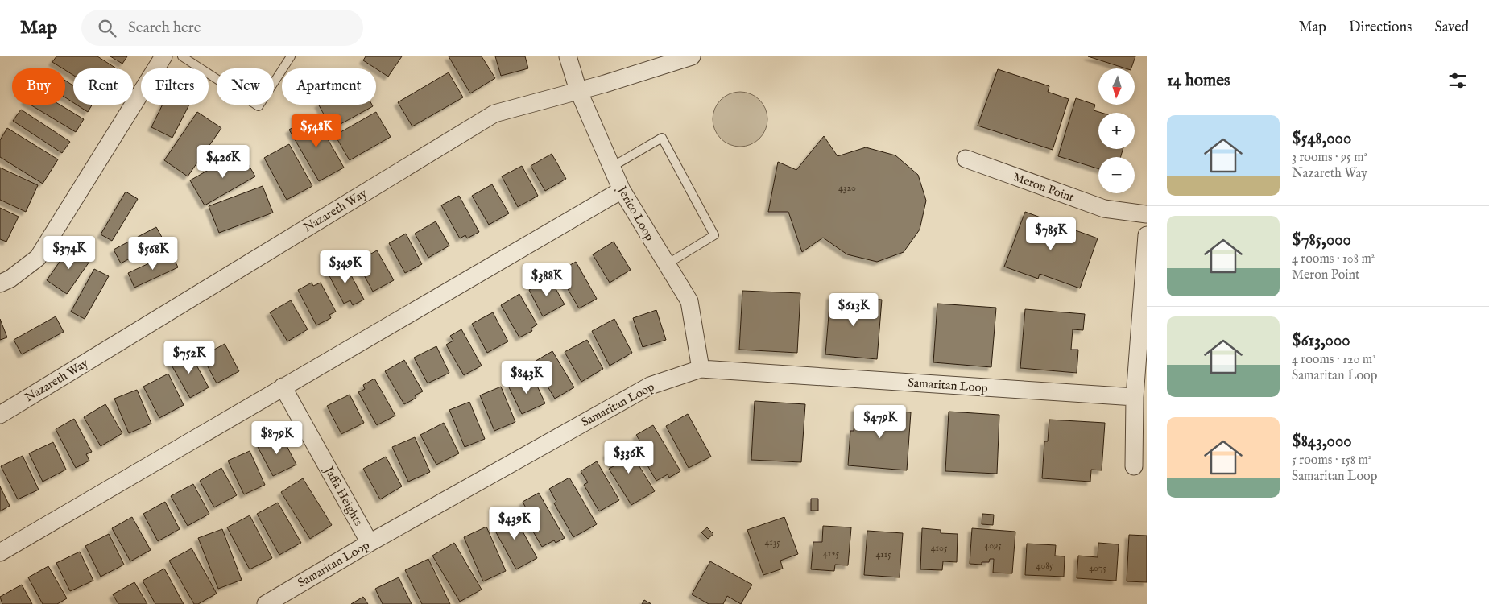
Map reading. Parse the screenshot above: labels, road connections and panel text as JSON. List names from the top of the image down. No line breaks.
{"streets":{"street":["Meron Point","Nazareth Way","Jerico Loop","Samaritan Loop","Jaffa Heights"]},"crossings":[["Nazareth Way","Jerico Loop"],["Jerico Loop","Samaritan Loop"],["Samaritan Loop","Jaffa Heights"]],"house_numbers":["4320","4135","4095","4105","4125","4115","4085","4075"],"north":"bottom","page":{"header":"Map","search":"Search here","nav":["Map","Directions","Saved"],"heading":"14 homes","map_buttons":["+","−"],"chip":["Buy","Rent","Filters","New","Apartment"],"list":[{"name":"$548,000","note":"3 rooms · 95 m² · Nazareth Way"},{"name":"$785,000","note":"4 rooms · 108 m² · Meron Point"},{"name":"$613,000","note":"4 rooms · 120 m² · Samaritan Loop"},{"name":"$843,000","note":"5 rooms · 158 m² · Samaritan Loop"}],"price":["$548K","$426K","$785K","$374K","$568K","$349K","$388K","$613K","$752K","$843K","$479K","$879K","$336K","$439K"]}}
